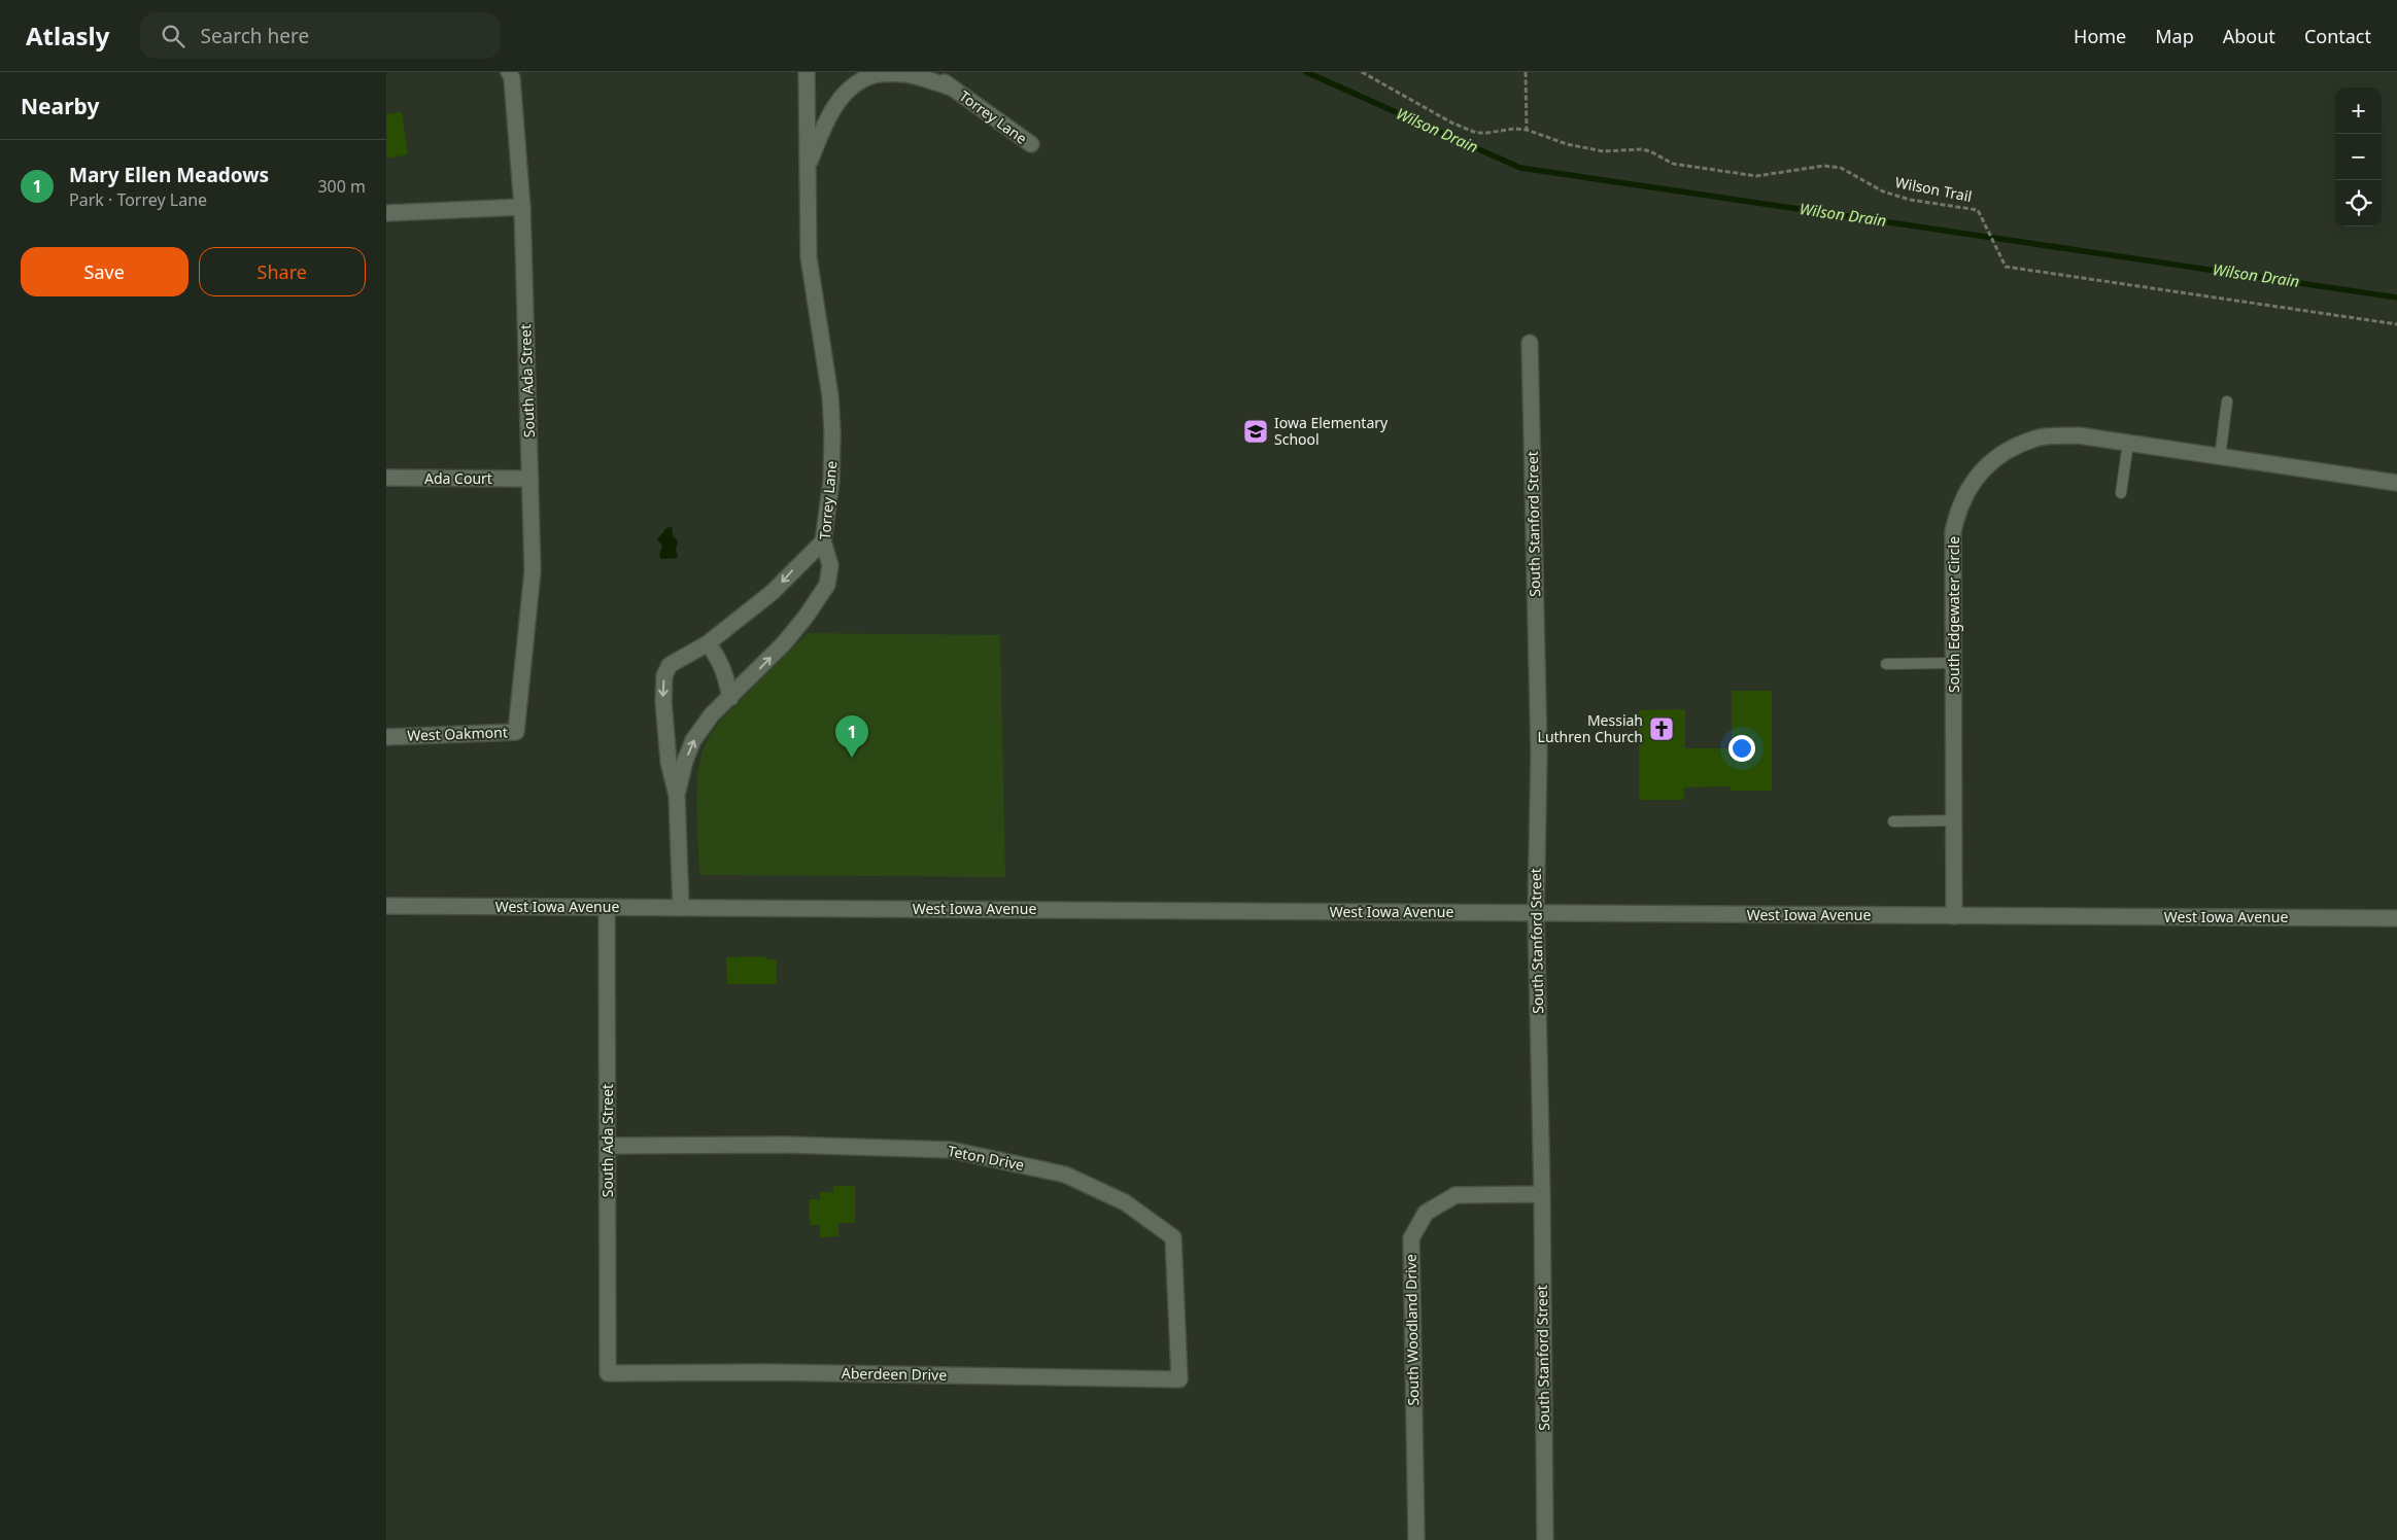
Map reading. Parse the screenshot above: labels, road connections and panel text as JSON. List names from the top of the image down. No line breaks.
{"streets":{"street":["Torrey Lane","South Ada Street","Ada Court","South Stanford Street","South Edgewater Circle","West Oakmont","West Iowa Avenue","Teton Drive","South Woodland Drive","Aberdeen Drive"],"path":["Wilson Trail"]},"crossings":[["Torrey Lane","West Iowa Avenue"],["South Ada Street","Ada Court"],["South Ada Street","West Oakmont"],["South Ada Street","West Iowa Avenue"],["South Ada Street","Teton Drive"],["South Ada Street","Aberdeen Drive"],["South Stanford Street","West Iowa Avenue"],["South Stanford Street","South Woodland Drive"],["South Edgewater Circle","West Iowa Avenue"],["Teton Drive","Aberdeen Drive"]],"water":["Wilson Drain"],"places":{"school or university":["Iowa Elementary School"],"church":["Messiah Luthren Church"]},"page":{"header":"Atlasly","search":"Search here","nav":["Home","Map","About","Contact"],"heading":"Nearby","map_buttons":["+","−"],"list":[{"mark":"1","name":"Mary Ellen Meadows","note":"Park · Torrey Lane","value":"300 m"}],"buttons":["Save","Share"],"pins":"1"}}
